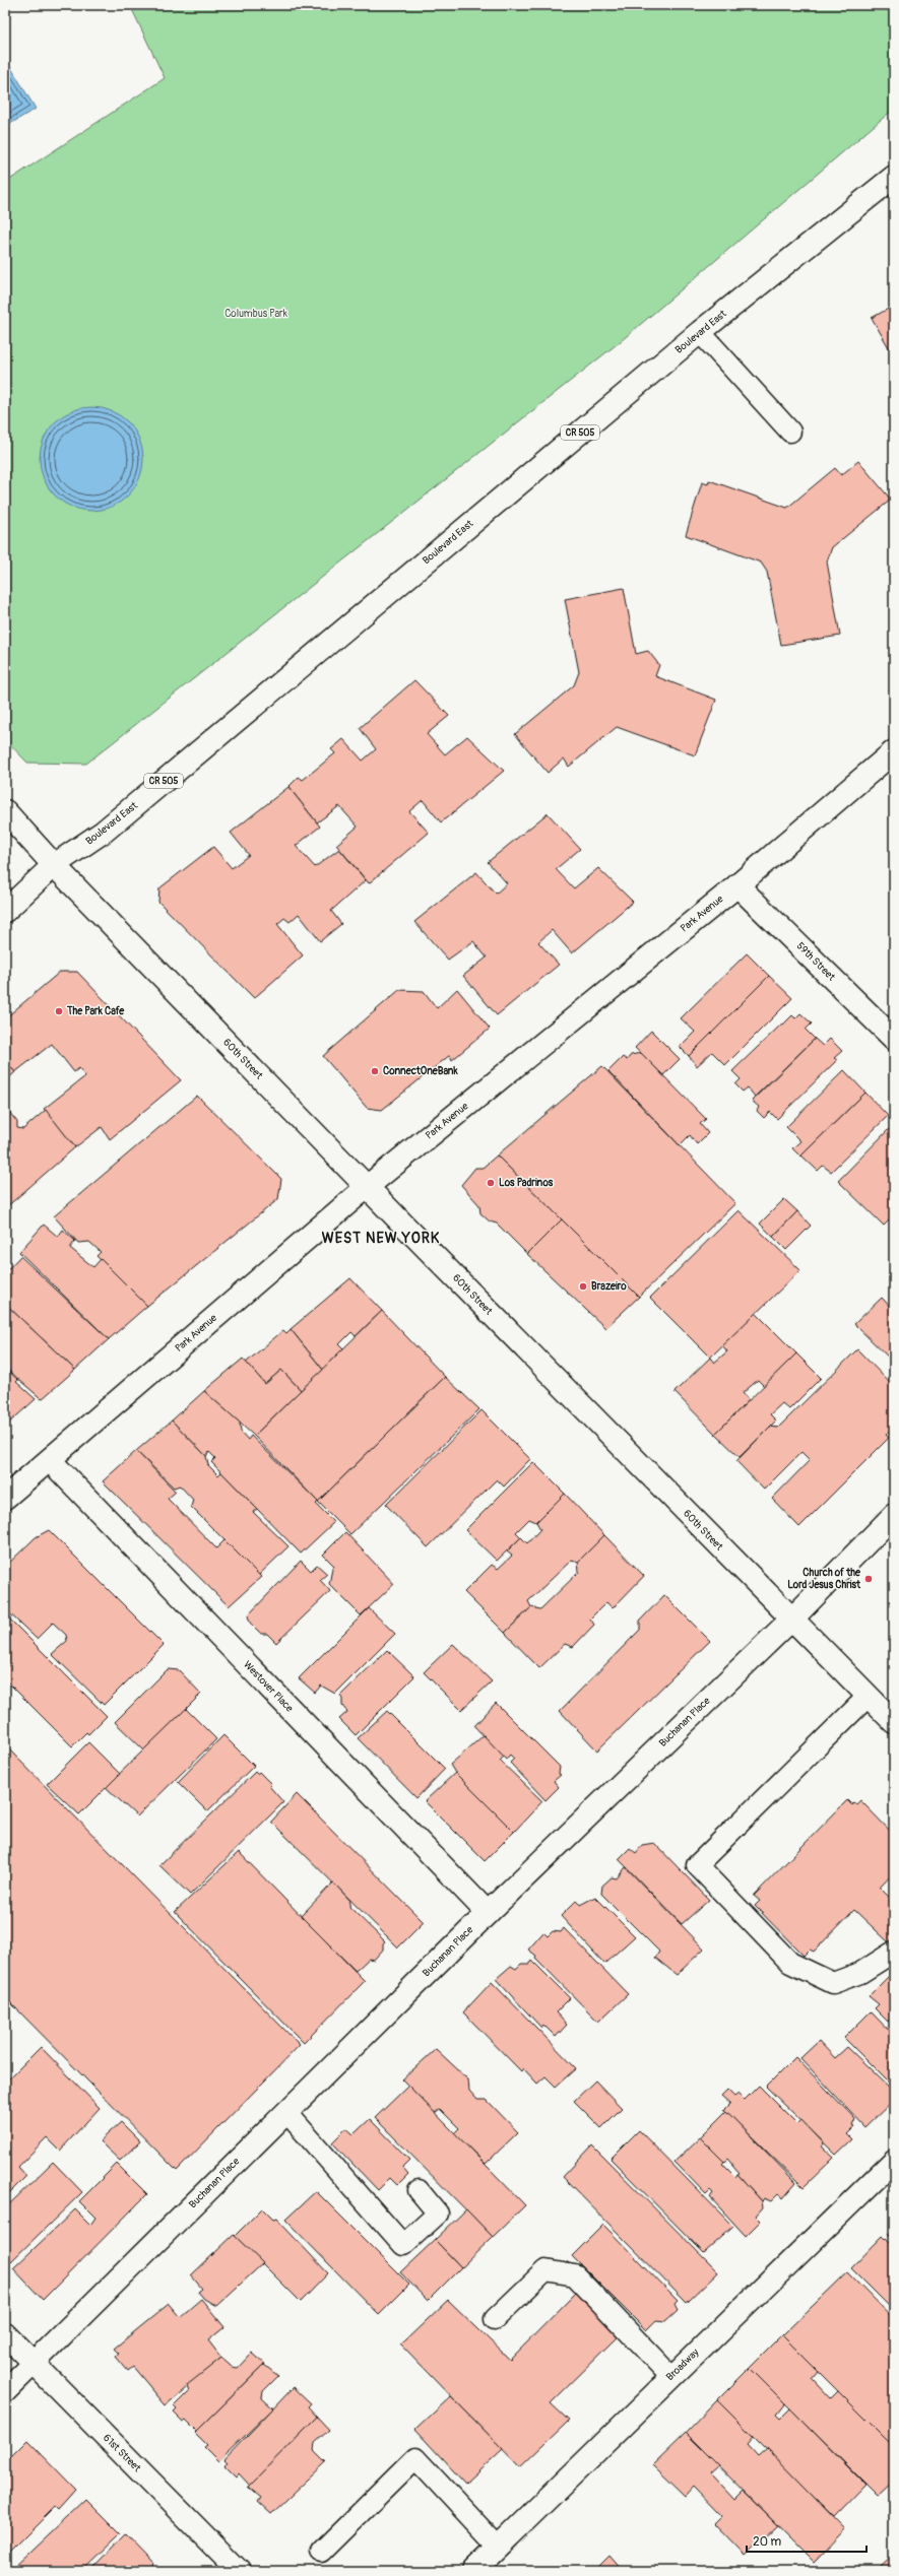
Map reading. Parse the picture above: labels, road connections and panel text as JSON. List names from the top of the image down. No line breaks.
{"streets":{"street":["Boulevard East","CR 505","Park Avenue","59th Street","60th Street","Westover Place","Buchanan Place","Broadway","61st Street"]},"crossings":[["Boulevard East","60th Street"],["Park Avenue","59th Street"],["Park Avenue","60th Street"],["Park Avenue","Westover Place"],["60th Street","Buchanan Place"],["Westover Place","Buchanan Place"],["Buchanan Place","61st Street"]],"districts":["WEST NEW YORK"],"parks":["Columbus Park"],"places":["The Park Cafe","ConnectOneBank","Los Padrinos","Brazeiro","Church of the Lord Jesus Christ"],"scale_bar":"20 m"}
